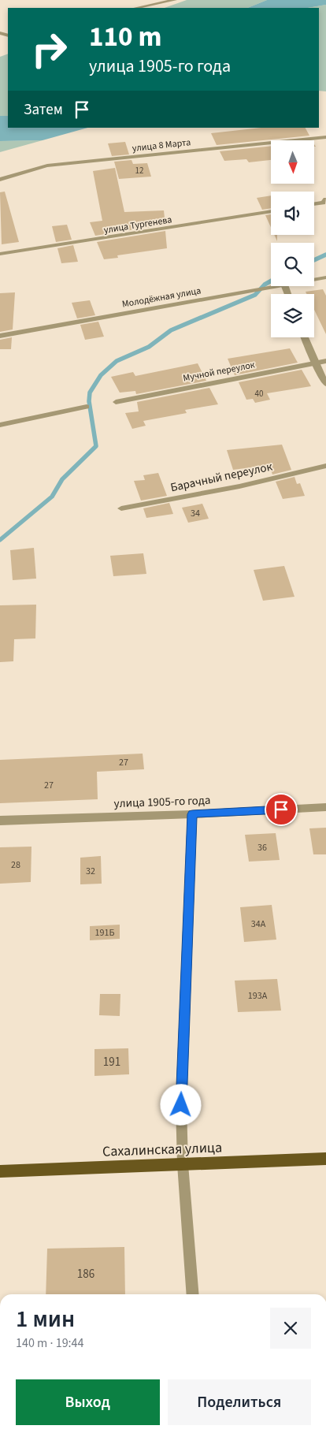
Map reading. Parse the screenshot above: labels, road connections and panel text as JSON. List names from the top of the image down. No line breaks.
{"streets":{"main road":["Сахалинская улица"],"street":["улица 1905-го года"],"lane":["улица 8 Марта","улица Тургенева","Молодёжная улица","Мучной переулок","Барачный переулок"]},"house_numbers":["12","40","34","27","27","36","28","32","34А","191Б","193А","191","186"],"north":"bottom","page":{"turn":["110 m","улица 1905-го года"],"then":"Затем","heading":["1 мин","140 m · 19:44"],"buttons":["Выход","Поделиться"]}}
